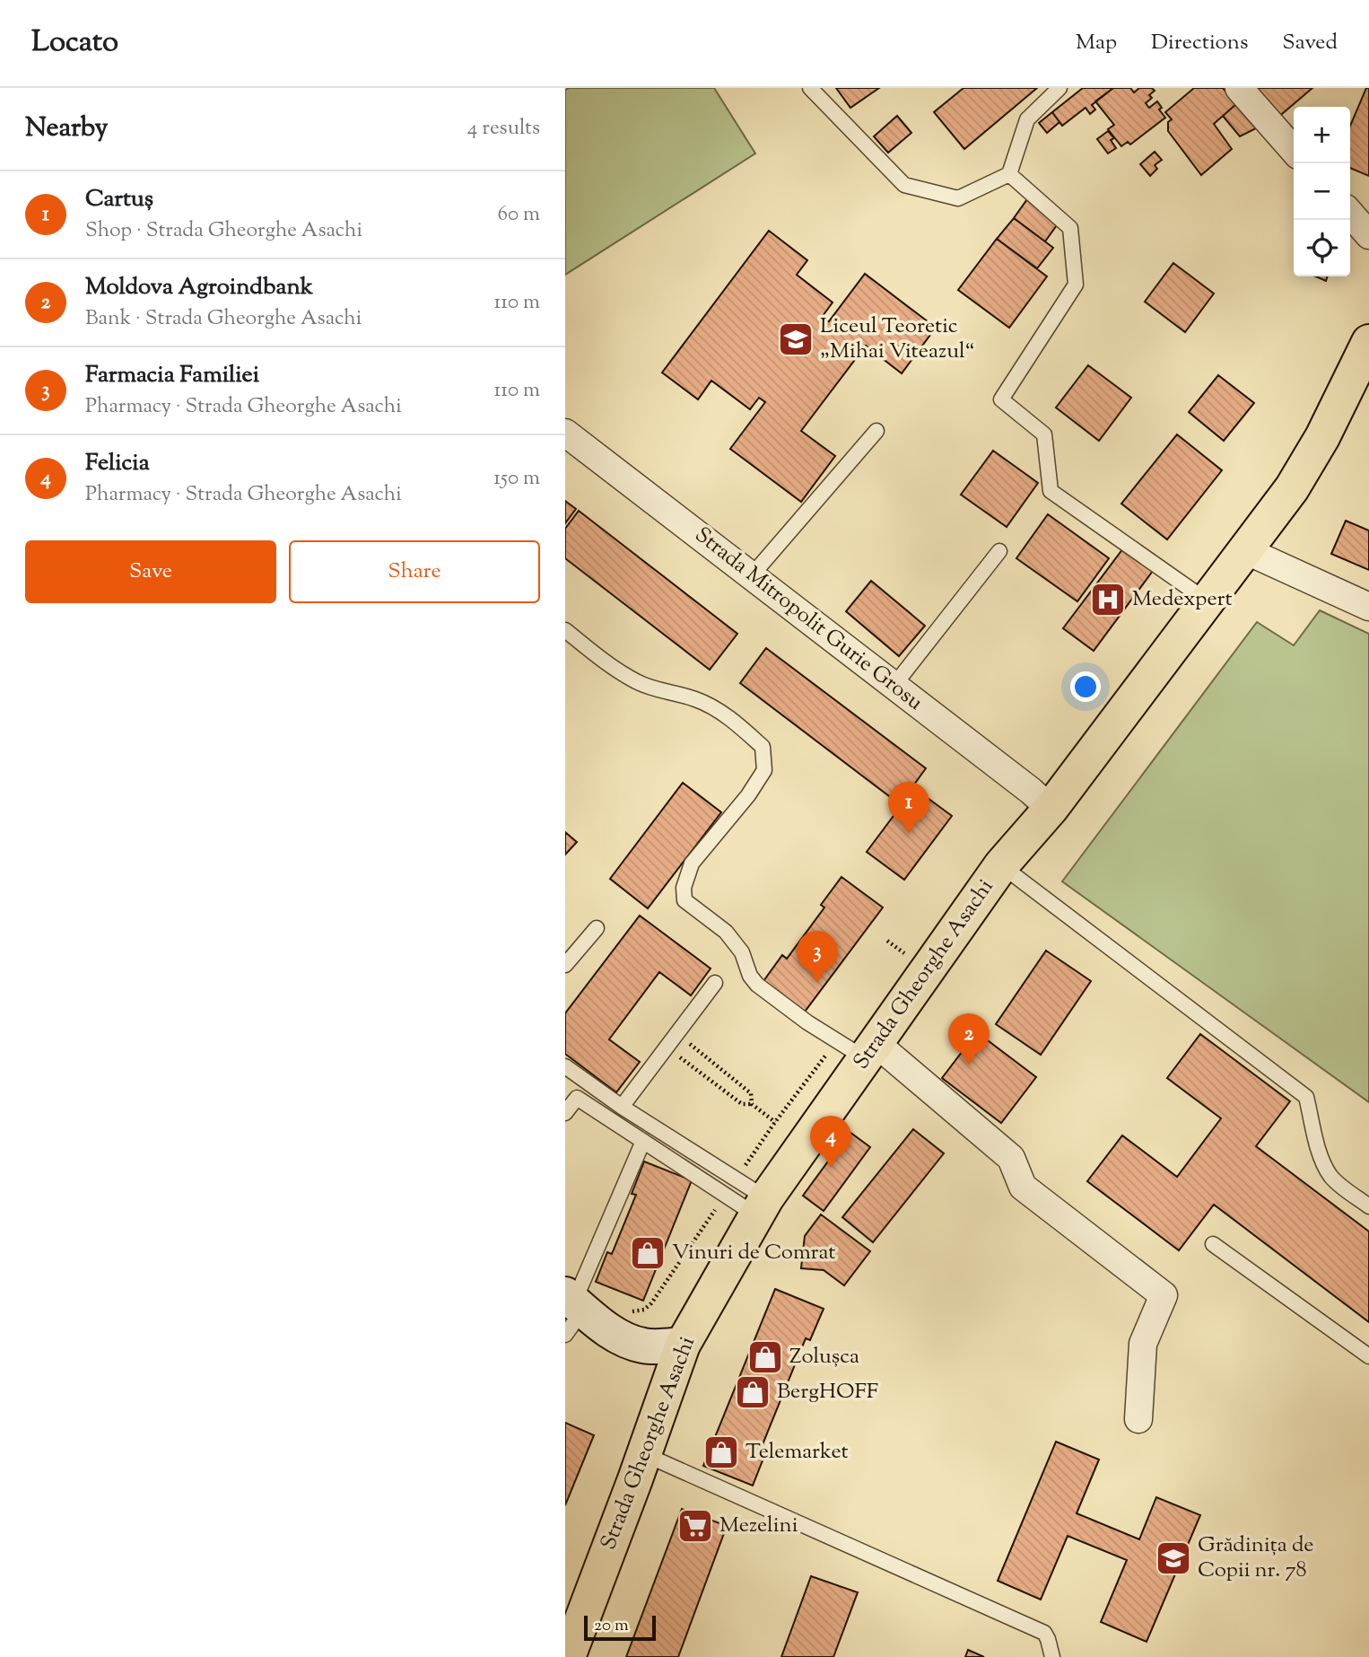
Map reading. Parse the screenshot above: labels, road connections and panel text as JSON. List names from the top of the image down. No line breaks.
{"streets":{"main road":["Strada Gheorghe Asachi"],"street":["Strada Mitropolit Gurie Grosu"]},"crossings":[["Strada Mitropolit Gurie Grosu","Strada Gheorghe Asachi"]],"places":{"school or university":["Liceul Teoretic „Mihai Viteazul“","Grădinița de Copii nr. 78"],"hospital":["Medexpert"],"shop":["Vinuri de Comrat","Zolușca","BergHOFF","Telemarket"],"supermarket":["Mezelini"]},"scale_bar":"20 m","page":{"header":"Locato","nav":["Map","Directions","Saved"],"heading":["Nearby","4 results"],"map_buttons":["+","−"],"list":[{"mark":"1","name":"Cartuș","note":"Shop · Strada Gheorghe Asachi","value":"60 m"},{"mark":"2","name":"Moldova Agroindbank","note":"Bank · Strada Gheorghe Asachi","value":"110 m"},{"mark":"3","name":"Farmacia Familiei","note":"Pharmacy · Strada Gheorghe Asachi","value":"110 m"},{"mark":"4","name":"Felicia","note":"Pharmacy · Strada Gheorghe Asachi","value":"150 m"}],"buttons":["Save","Share"],"pins":["1","3","2","4"],"scale":"20 m"}}
